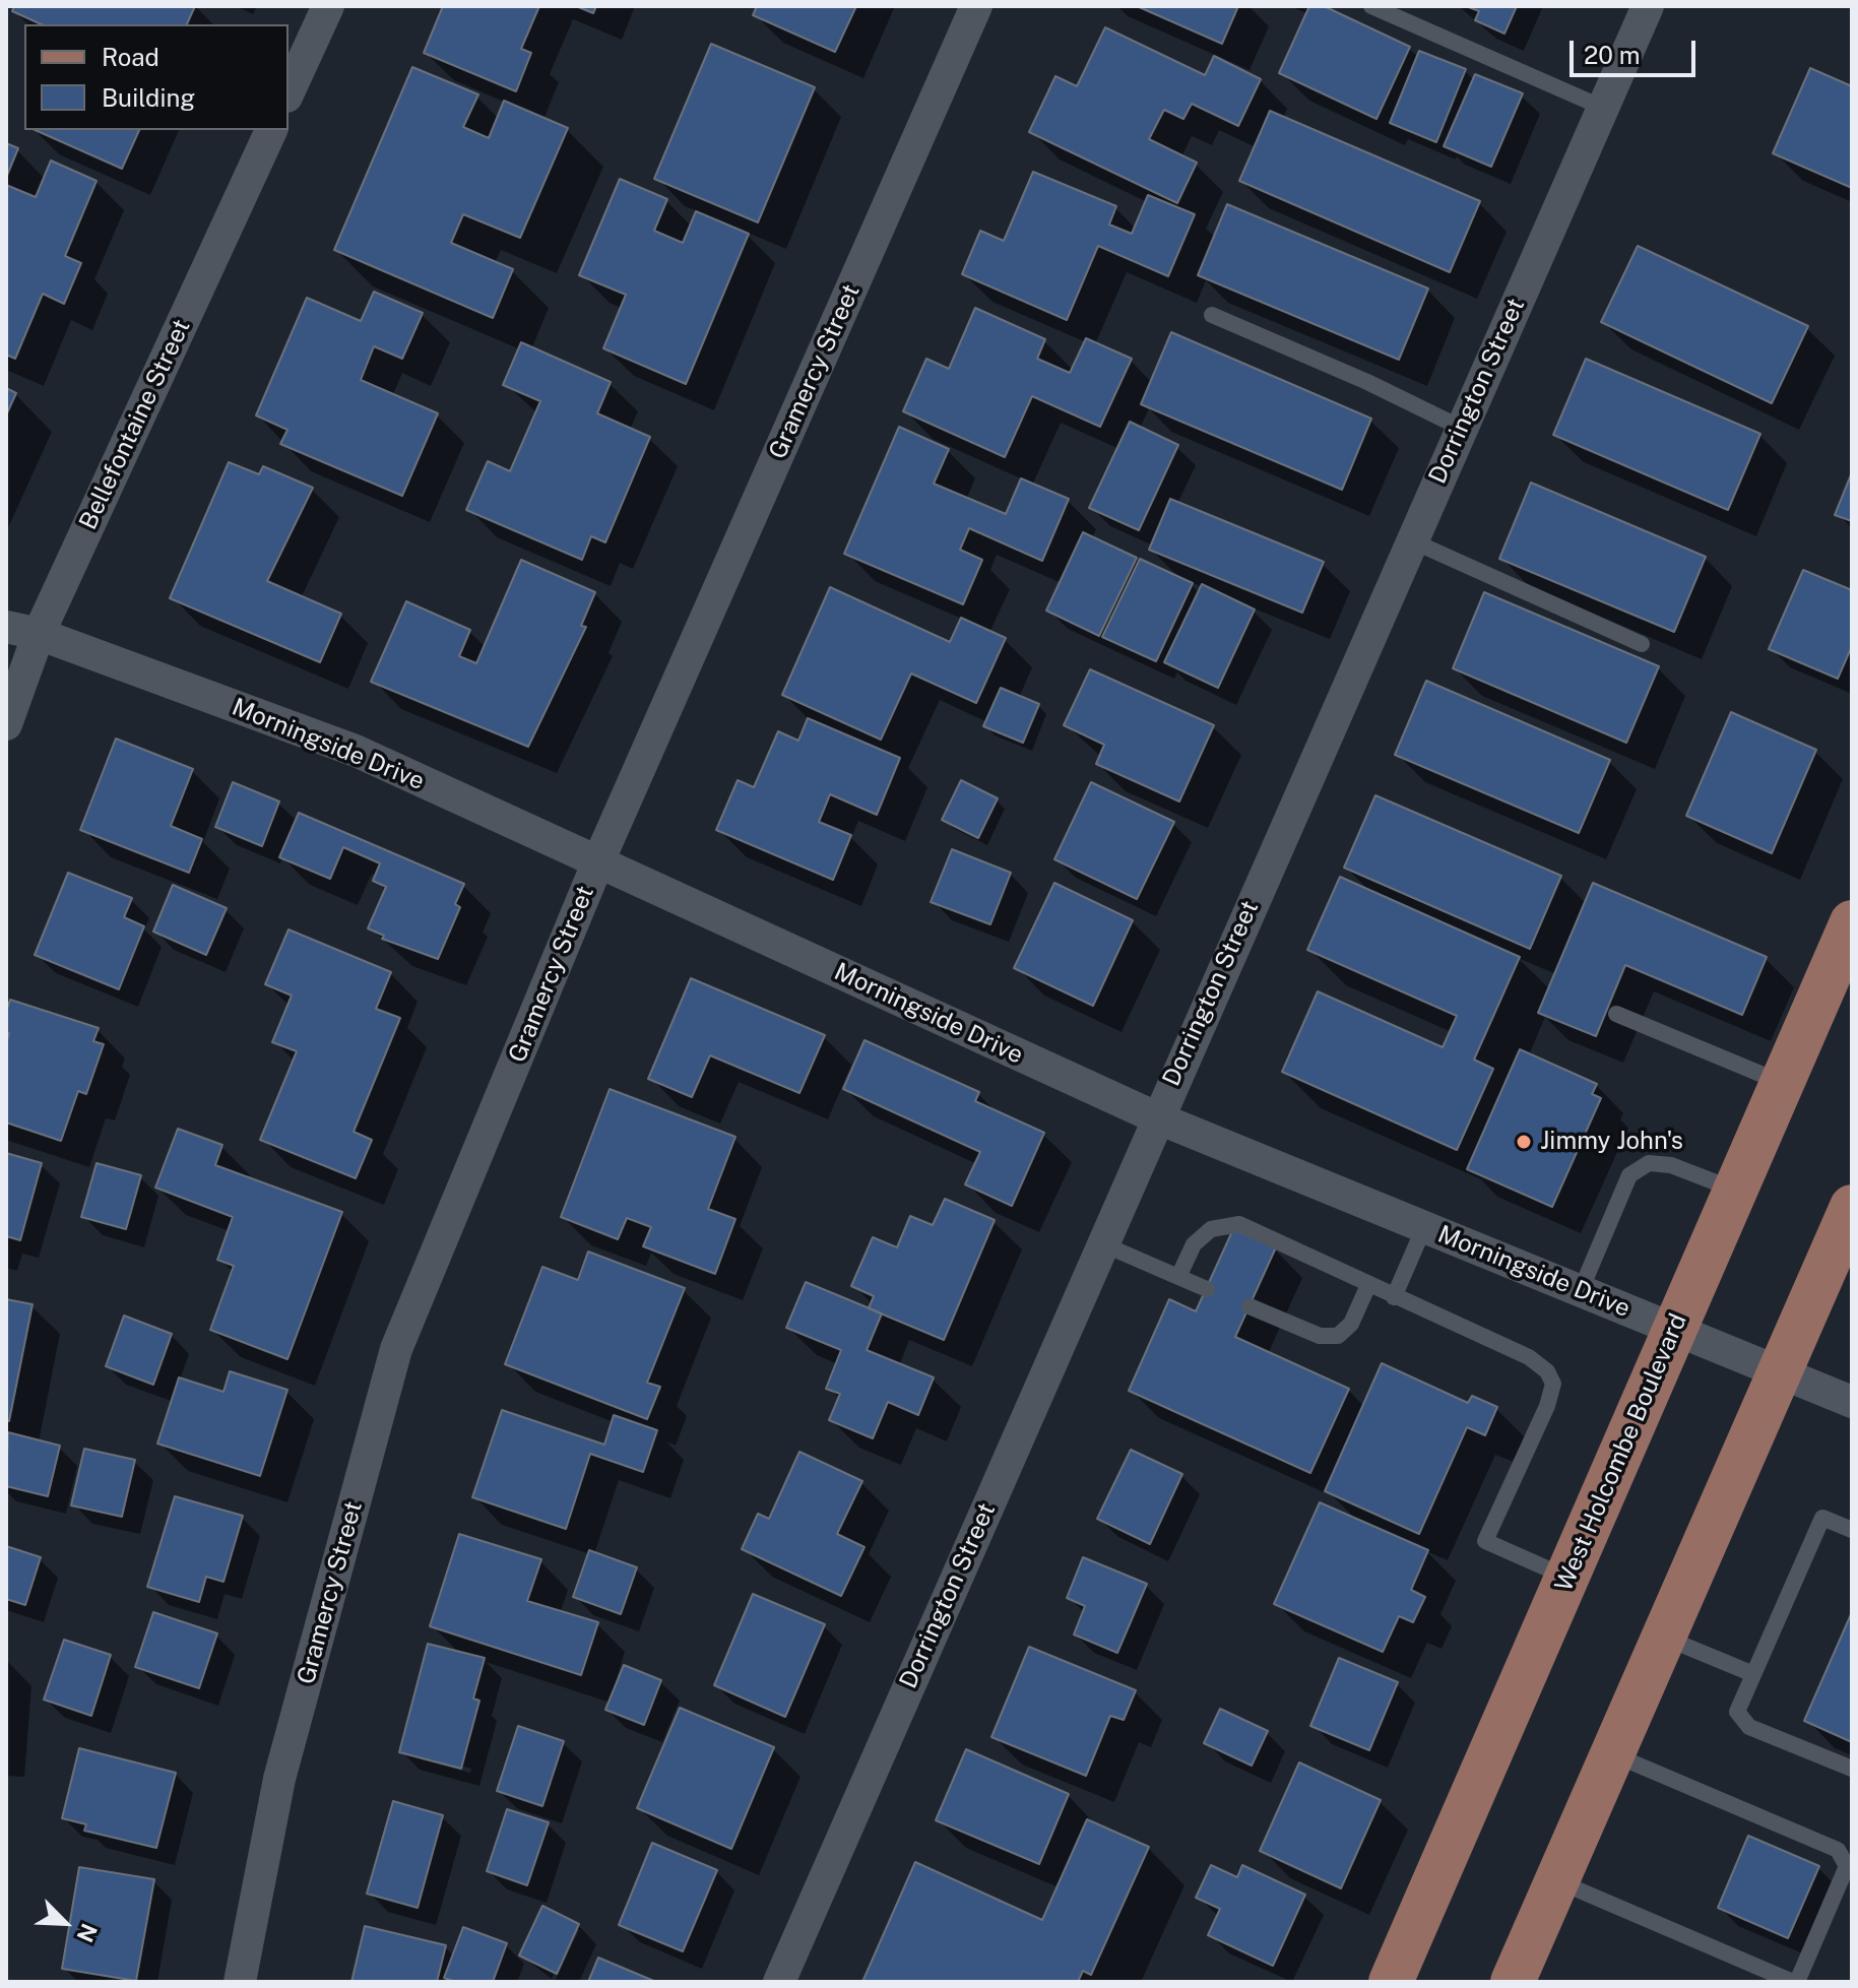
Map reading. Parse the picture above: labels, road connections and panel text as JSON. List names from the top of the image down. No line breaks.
{"streets":{"main road":["West Holcombe Boulevard"],"street":["Gramercy Street","Dorrington Street","Bellefontaine Street","Morningside Drive"]},"crossings":[["Gramercy Street","Morningside Drive"],["Dorrington Street","Morningside Drive"],["Bellefontaine Street","Morningside Drive"],["Morningside Drive","West Holcombe Boulevard"]],"places":["Jimmy John's"],"legend":["Road","Building"],"scale_bar":"20 m","north":"bottom right"}
